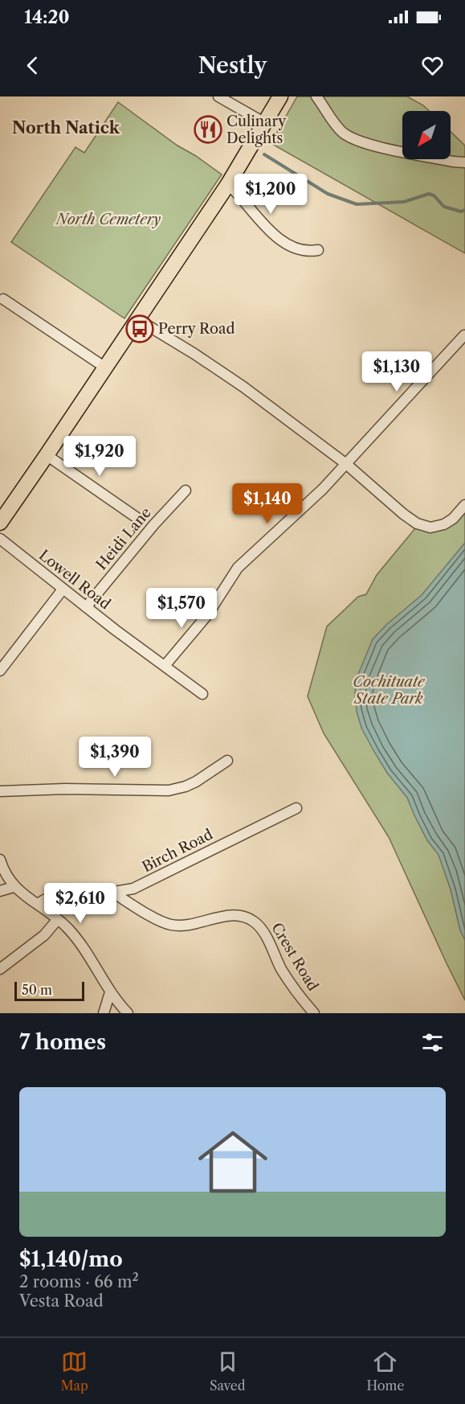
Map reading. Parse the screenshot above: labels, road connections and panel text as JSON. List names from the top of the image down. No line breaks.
{"streets":{"street":["Heidi Lane","Lowell Road","Birch Road","Crest Road"]},"crossings":[["Heidi Lane","Lowell Road"],["Birch Road","Crest Road"]],"districts":["North Natick"],"parks":["North Cemetery","Cochituate State Park"],"places":{"restaurant":["Culinary Delights"],"bus stop":["Perry Road"]},"scale_bar":"50 m","north":"bottom left","page":{"status":"14:20","header":"Nestly","price":["$1,200","$1,130","$1,920","$1,140","$1,570","$1,390","$2,610"],"scale":"50 m","heading":"7 homes","list":[{"name":"$1,140/mo","note":"2 rooms · 66 m² · Vesta Road"}],"tabs":["Map","Saved","Home"]}}
